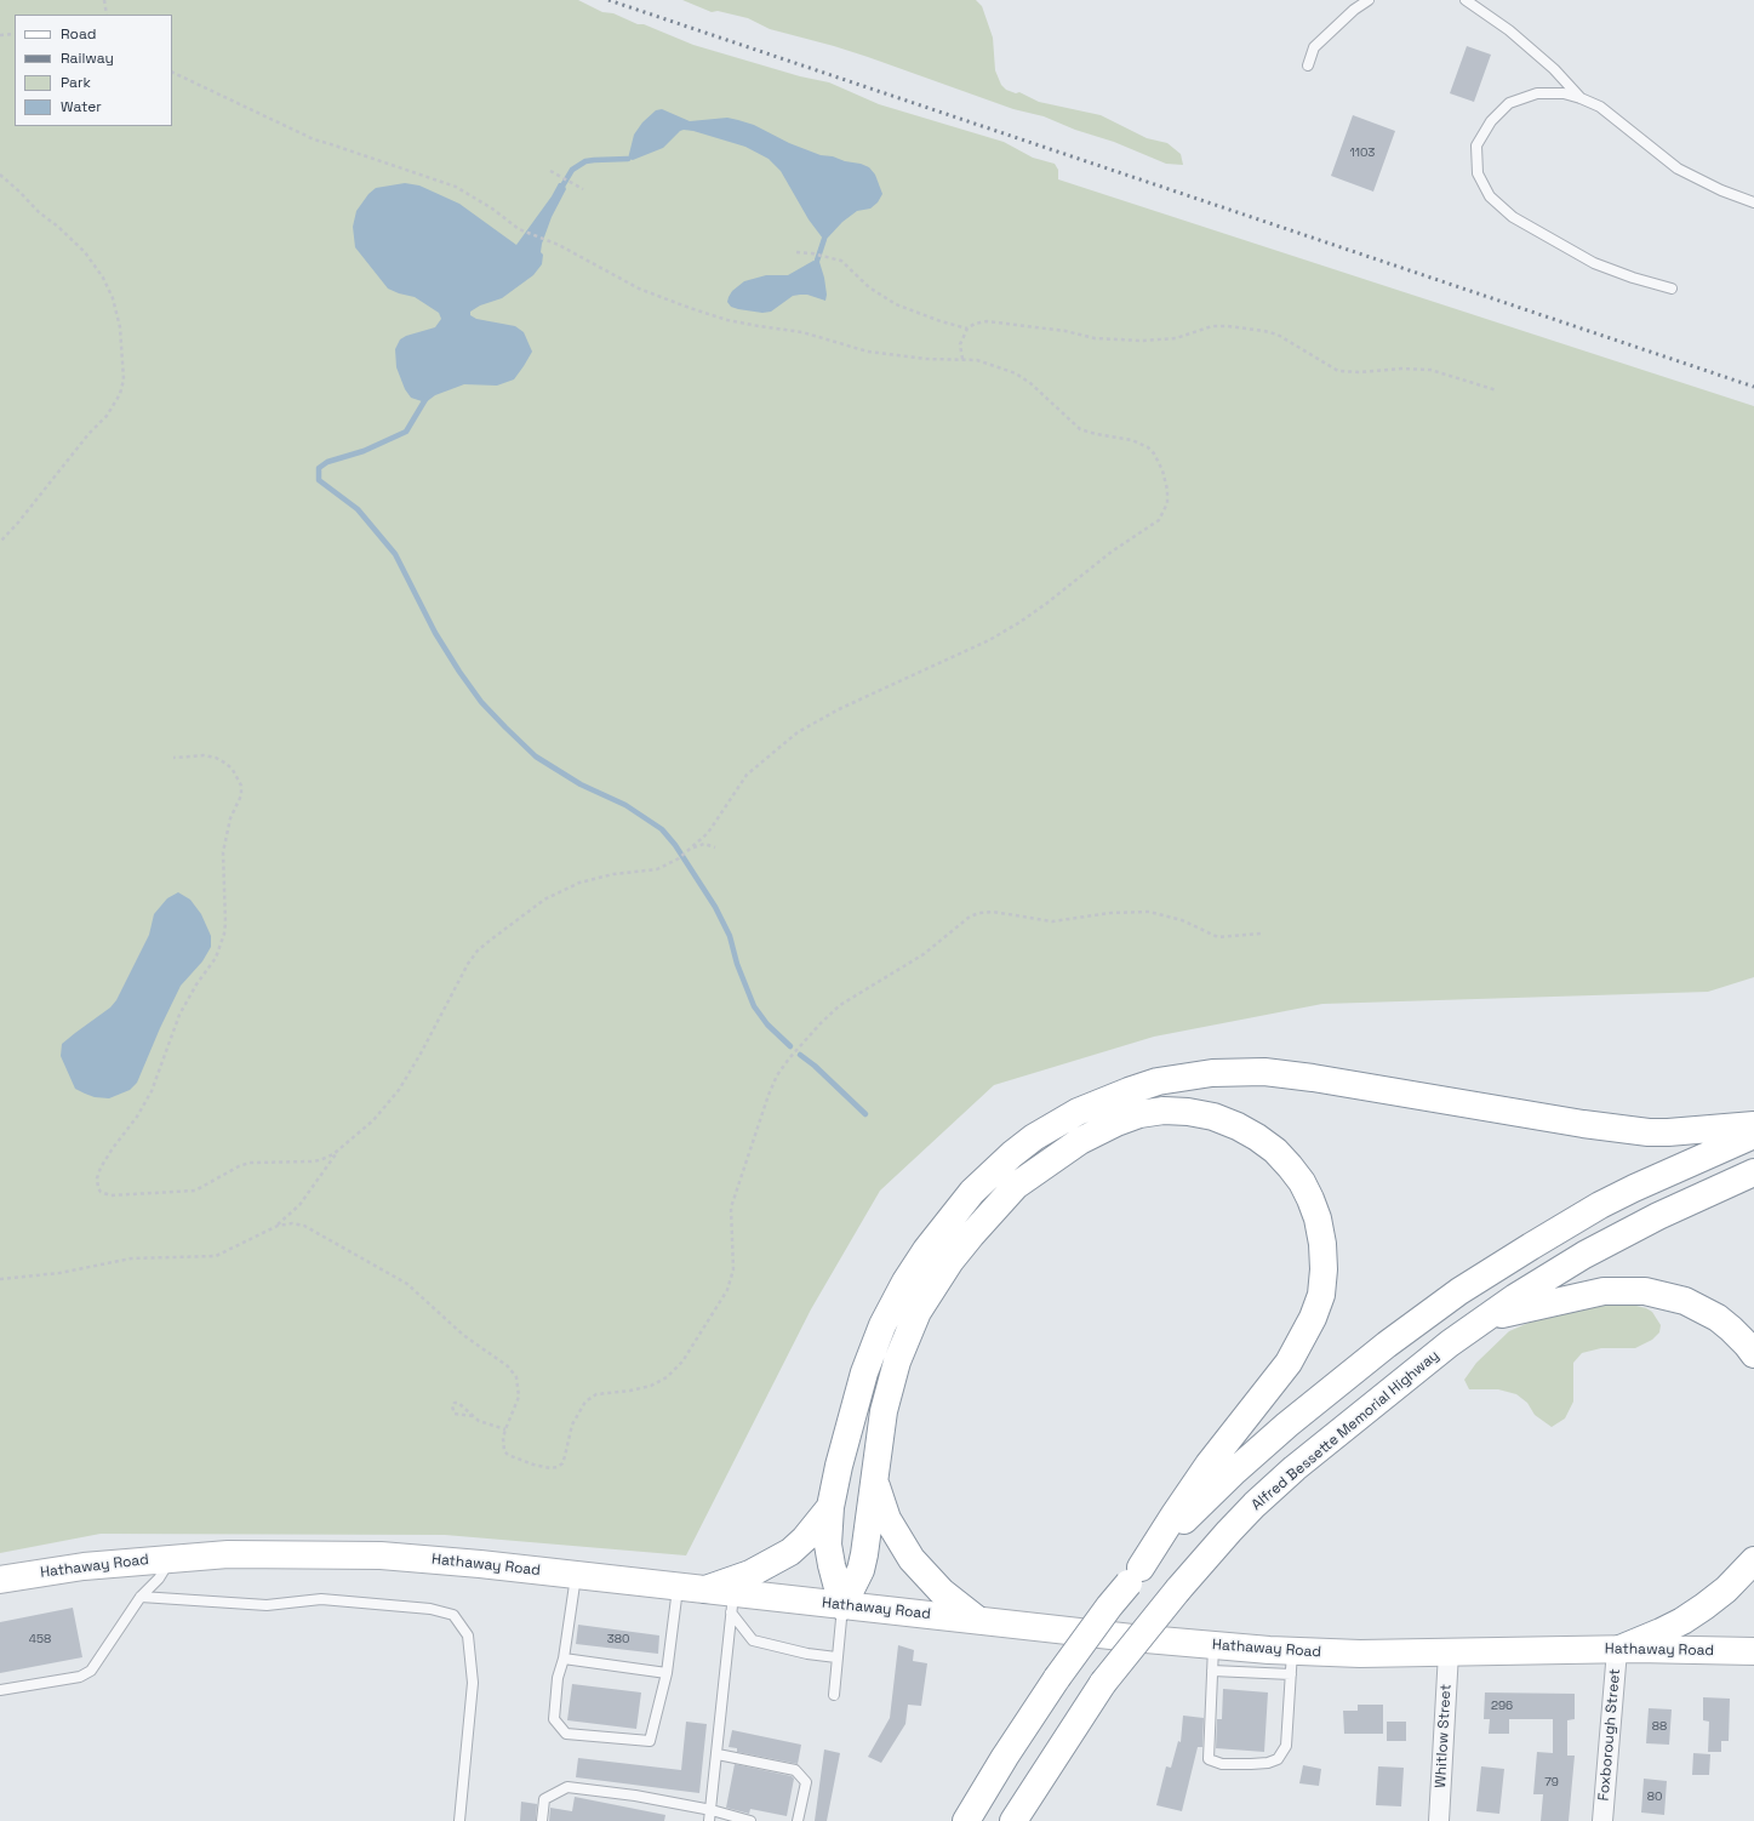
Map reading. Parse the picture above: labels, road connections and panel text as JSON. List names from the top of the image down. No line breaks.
{"streets":{"main road":["Alfred Bessette Memorial Highway","Hathaway Road"],"street":["Foxborough Street","Whitlow Street"]},"crossings":[["Hathaway Road","Foxborough Street"],["Hathaway Road","Whitlow Street"]],"house_numbers":["1103","458","380","296","88","79","80"],"legend":["Road","Railway","Park","Water"]}
